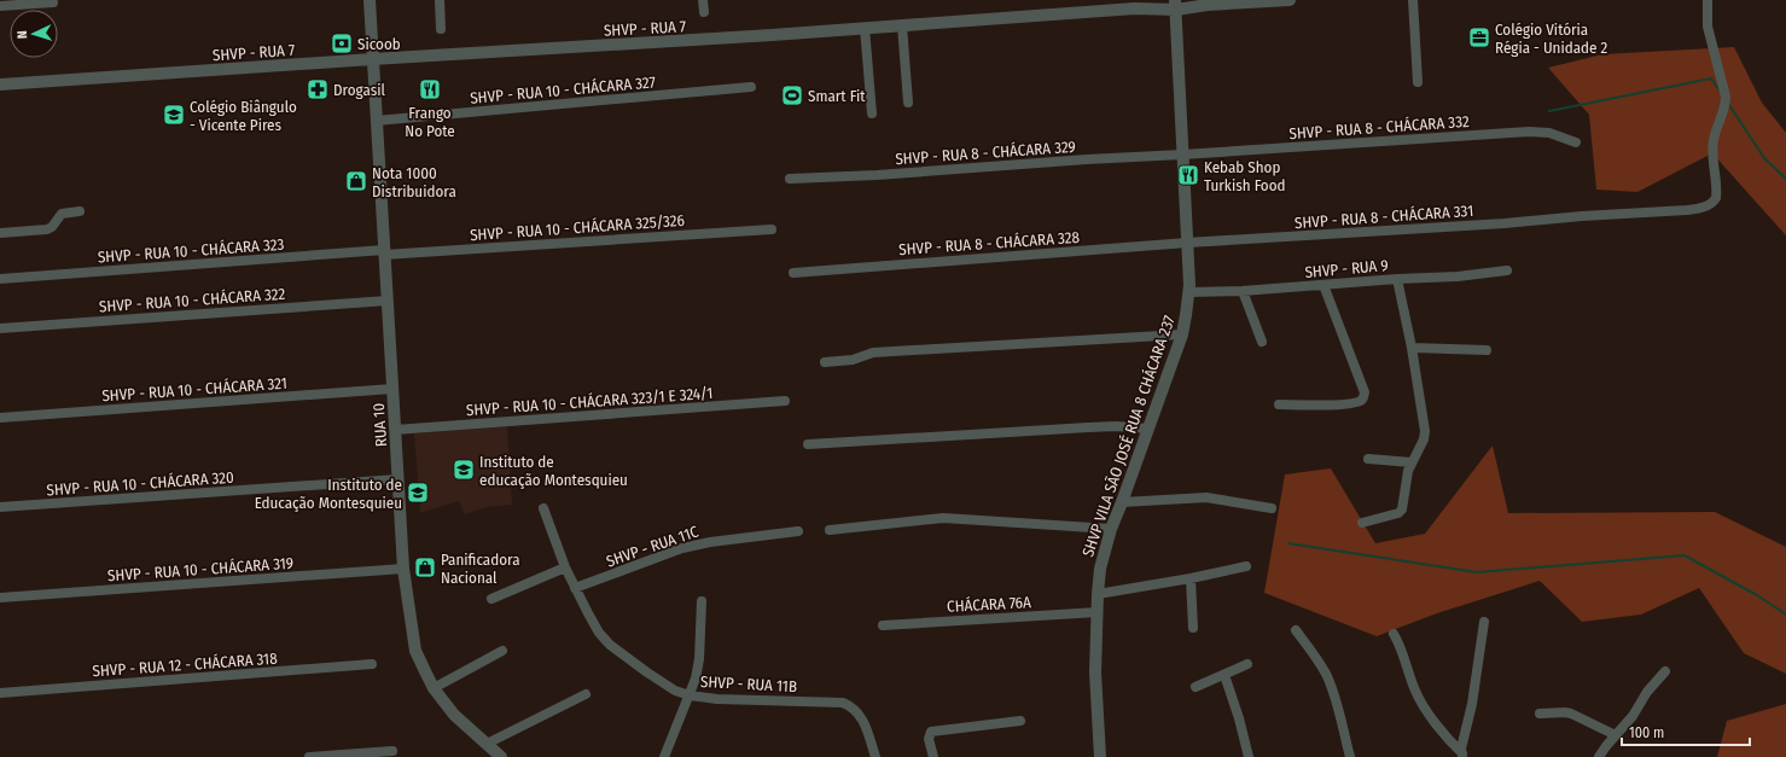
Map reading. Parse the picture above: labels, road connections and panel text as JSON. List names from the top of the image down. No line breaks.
{"streets":{"street":["SHVP - RUA 7","SHVP - RUA 10 - CHÁCARA 327","SHVP - RUA 8 - CHÁCARA 332","SHVP - RUA 8 - CHÁCARA 329","SHVP - RUA 8 - CHÁCARA 331","SHVP - RUA 10 - CHÁCARA 325/326","SHVP - RUA 8 - CHÁCARA 328","SHVP - RUA 10 - CHÁCARA 323","SHVP - RUA 9","SHVP - RUA 10 - CHÁCARA 322","SHVP - RUA 10 - CHÁCARA 321","SHVP - RUA 10 - CHÁCARA 323/1 E 324/1","RUA 10","SHVP VILA SÃO JOSÉ RUA 8 CHÁCARA 237","SHVP - RUA 10 - CHÁCARA 320","SHVP - RUA 11C","SHVP - RUA 10 - CHÁCARA 319","CHÁCARA 76A","SHVP - RUA 12 - CHÁCARA 318","SHVP - RUA 11B"]},"crossings":[["SHVP - RUA 7","RUA 10"],["SHVP - RUA 7","SHVP VILA SÃO JOSÉ RUA 8 CHÁCARA 237"],["SHVP - RUA 10 - CHÁCARA 327","RUA 10"],["SHVP - RUA 8 - CHÁCARA 332","SHVP - RUA 8 - CHÁCARA 329"],["SHVP - RUA 8 - CHÁCARA 332","SHVP VILA SÃO JOSÉ RUA 8 CHÁCARA 237"],["SHVP - RUA 8 - CHÁCARA 329","SHVP VILA SÃO JOSÉ RUA 8 CHÁCARA 237"],["SHVP - RUA 8 - CHÁCARA 331","SHVP - RUA 8 - CHÁCARA 328"],["SHVP - RUA 8 - CHÁCARA 331","SHVP VILA SÃO JOSÉ RUA 8 CHÁCARA 237"],["SHVP - RUA 10 - CHÁCARA 325/326","SHVP - RUA 10 - CHÁCARA 323"],["SHVP - RUA 10 - CHÁCARA 325/326","RUA 10"],["SHVP - RUA 8 - CHÁCARA 328","SHVP VILA SÃO JOSÉ RUA 8 CHÁCARA 237"],["SHVP - RUA 10 - CHÁCARA 323","RUA 10"],["SHVP - RUA 9","SHVP VILA SÃO JOSÉ RUA 8 CHÁCARA 237"],["SHVP - RUA 10 - CHÁCARA 322","RUA 10"],["SHVP - RUA 10 - CHÁCARA 321","RUA 10"],["SHVP - RUA 10 - CHÁCARA 323/1 E 324/1","RUA 10"],["RUA 10","SHVP - RUA 10 - CHÁCARA 320"],["RUA 10","SHVP - RUA 10 - CHÁCARA 319"],["SHVP VILA SÃO JOSÉ RUA 8 CHÁCARA 237","CHÁCARA 76A"],["SHVP - RUA 11C","SHVP - RUA 11B"]],"places":{"office":["Colégio Vitória Régia - Unidade 2"],"bank":["Sicoob"],"pharmacy":["Drogasil"],"restaurant":["Frango No Pote","Kebab Shop Turkish Food"],"sports":["Smart Fit"],"school or university":["Colégio Biângulo - Vicente Pires","Instituto de educação Montesquieu","Instituto de Educação Montesquieu"],"shop":["Nota 1000 Distribuidora","Panificadora Nacional"]},"scale_bar":"100 m","north":"left"}
